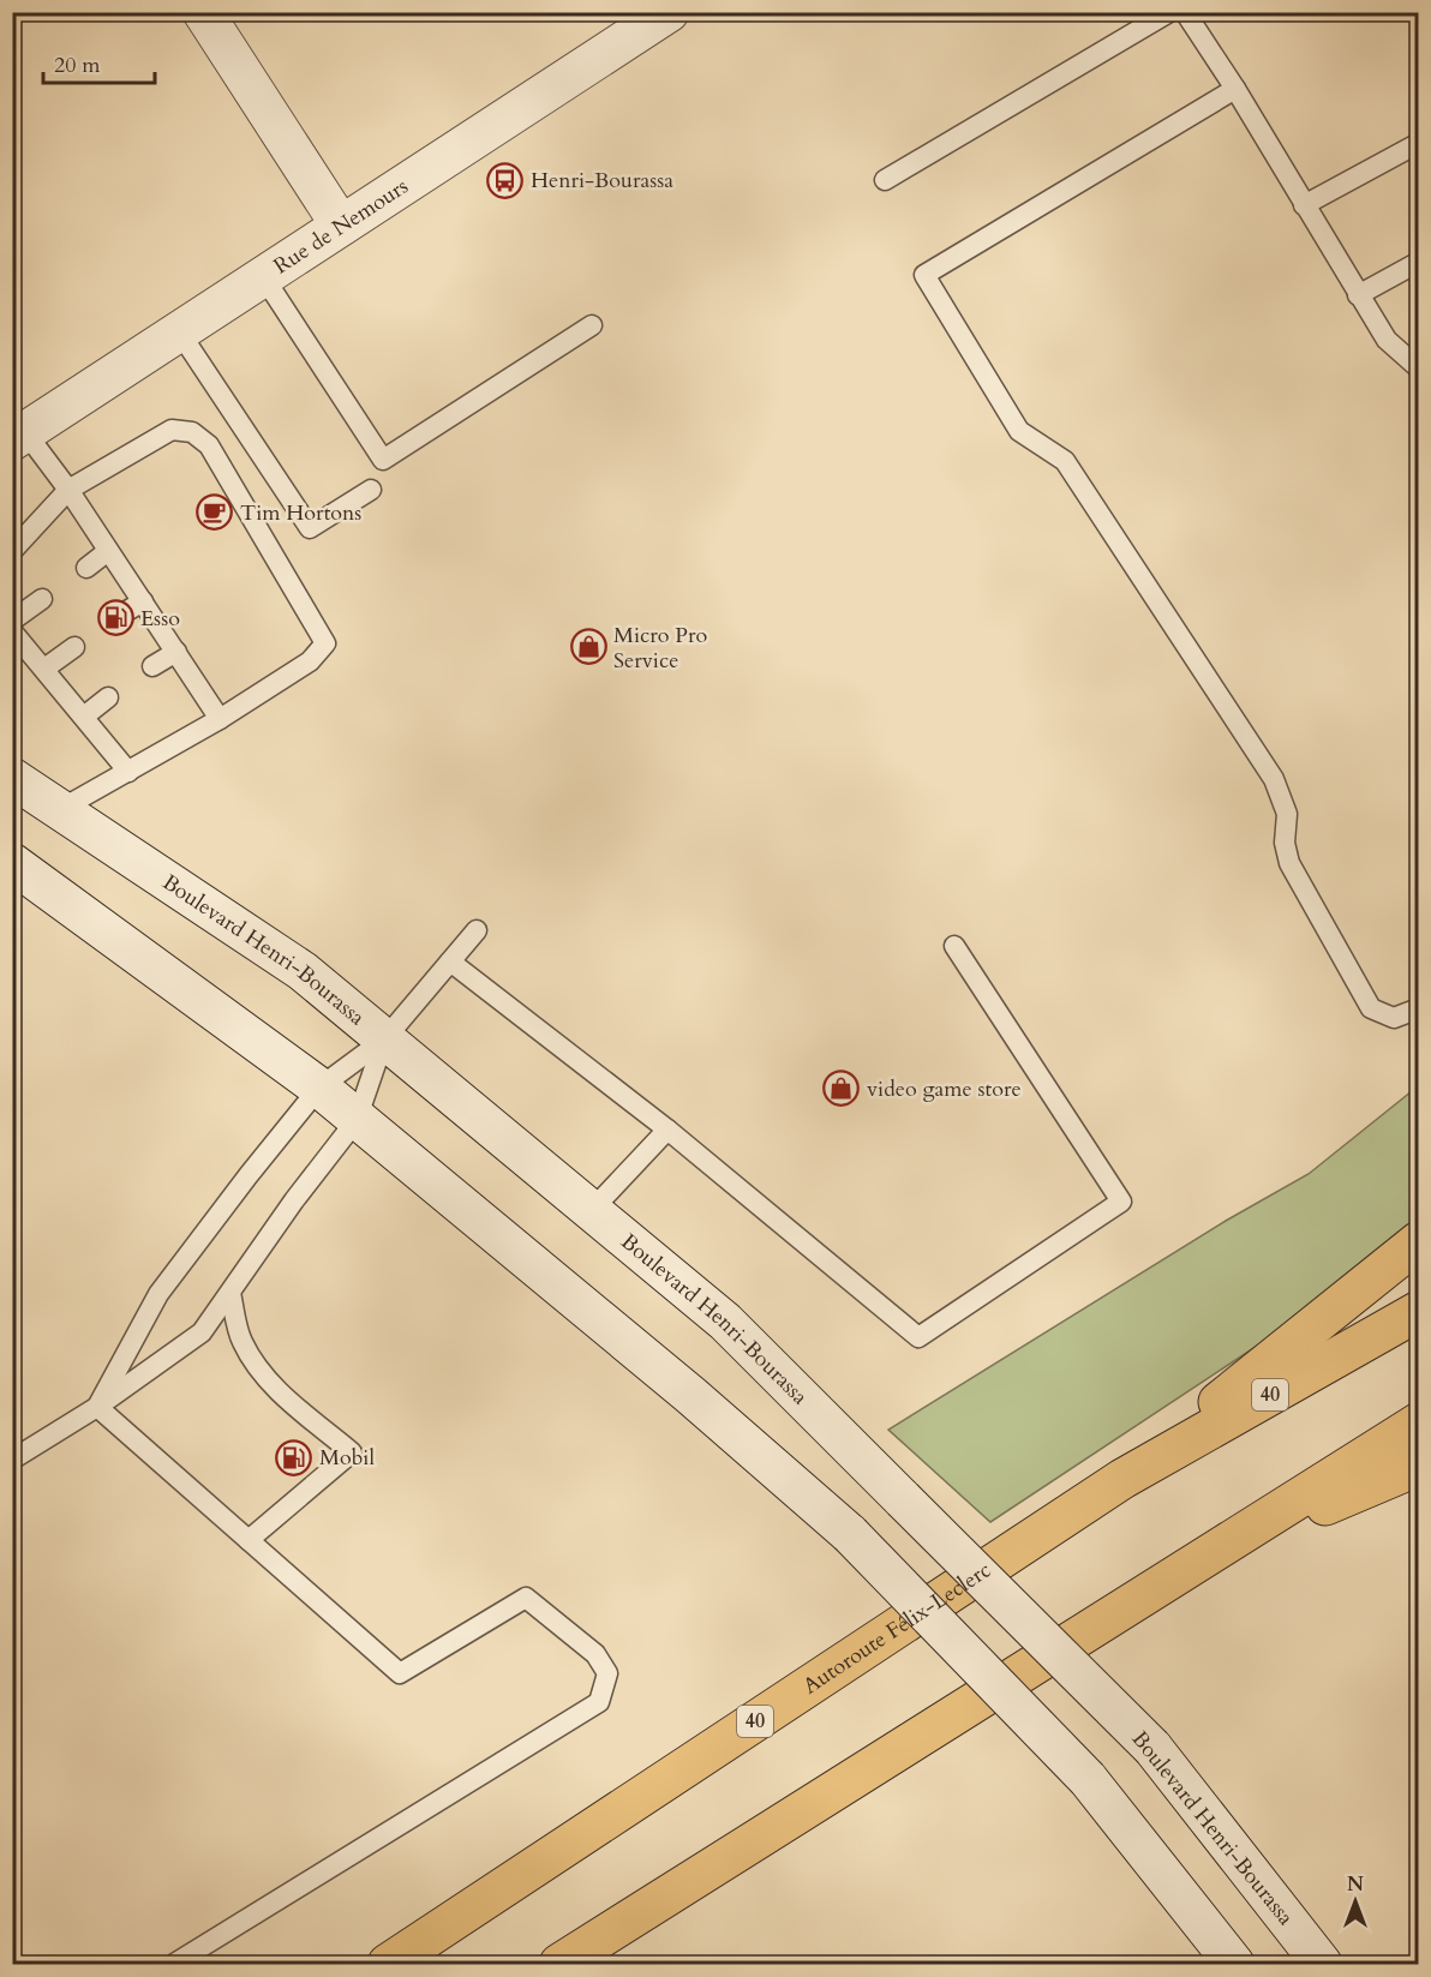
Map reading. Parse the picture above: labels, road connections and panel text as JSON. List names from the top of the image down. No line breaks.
{"streets":{"highway":["40","Autoroute Félix-Leclerc"],"main road":["Rue de Nemours","Boulevard Henri-Bourassa"]},"places":{"bus stop":["Henri-Bourassa"],"cafe":["Tim Hortons"],"fuel station":["Esso","Mobil"],"shop":["Micro Pro Service","video game store"]},"scale_bar":"20 m","north":"top"}
